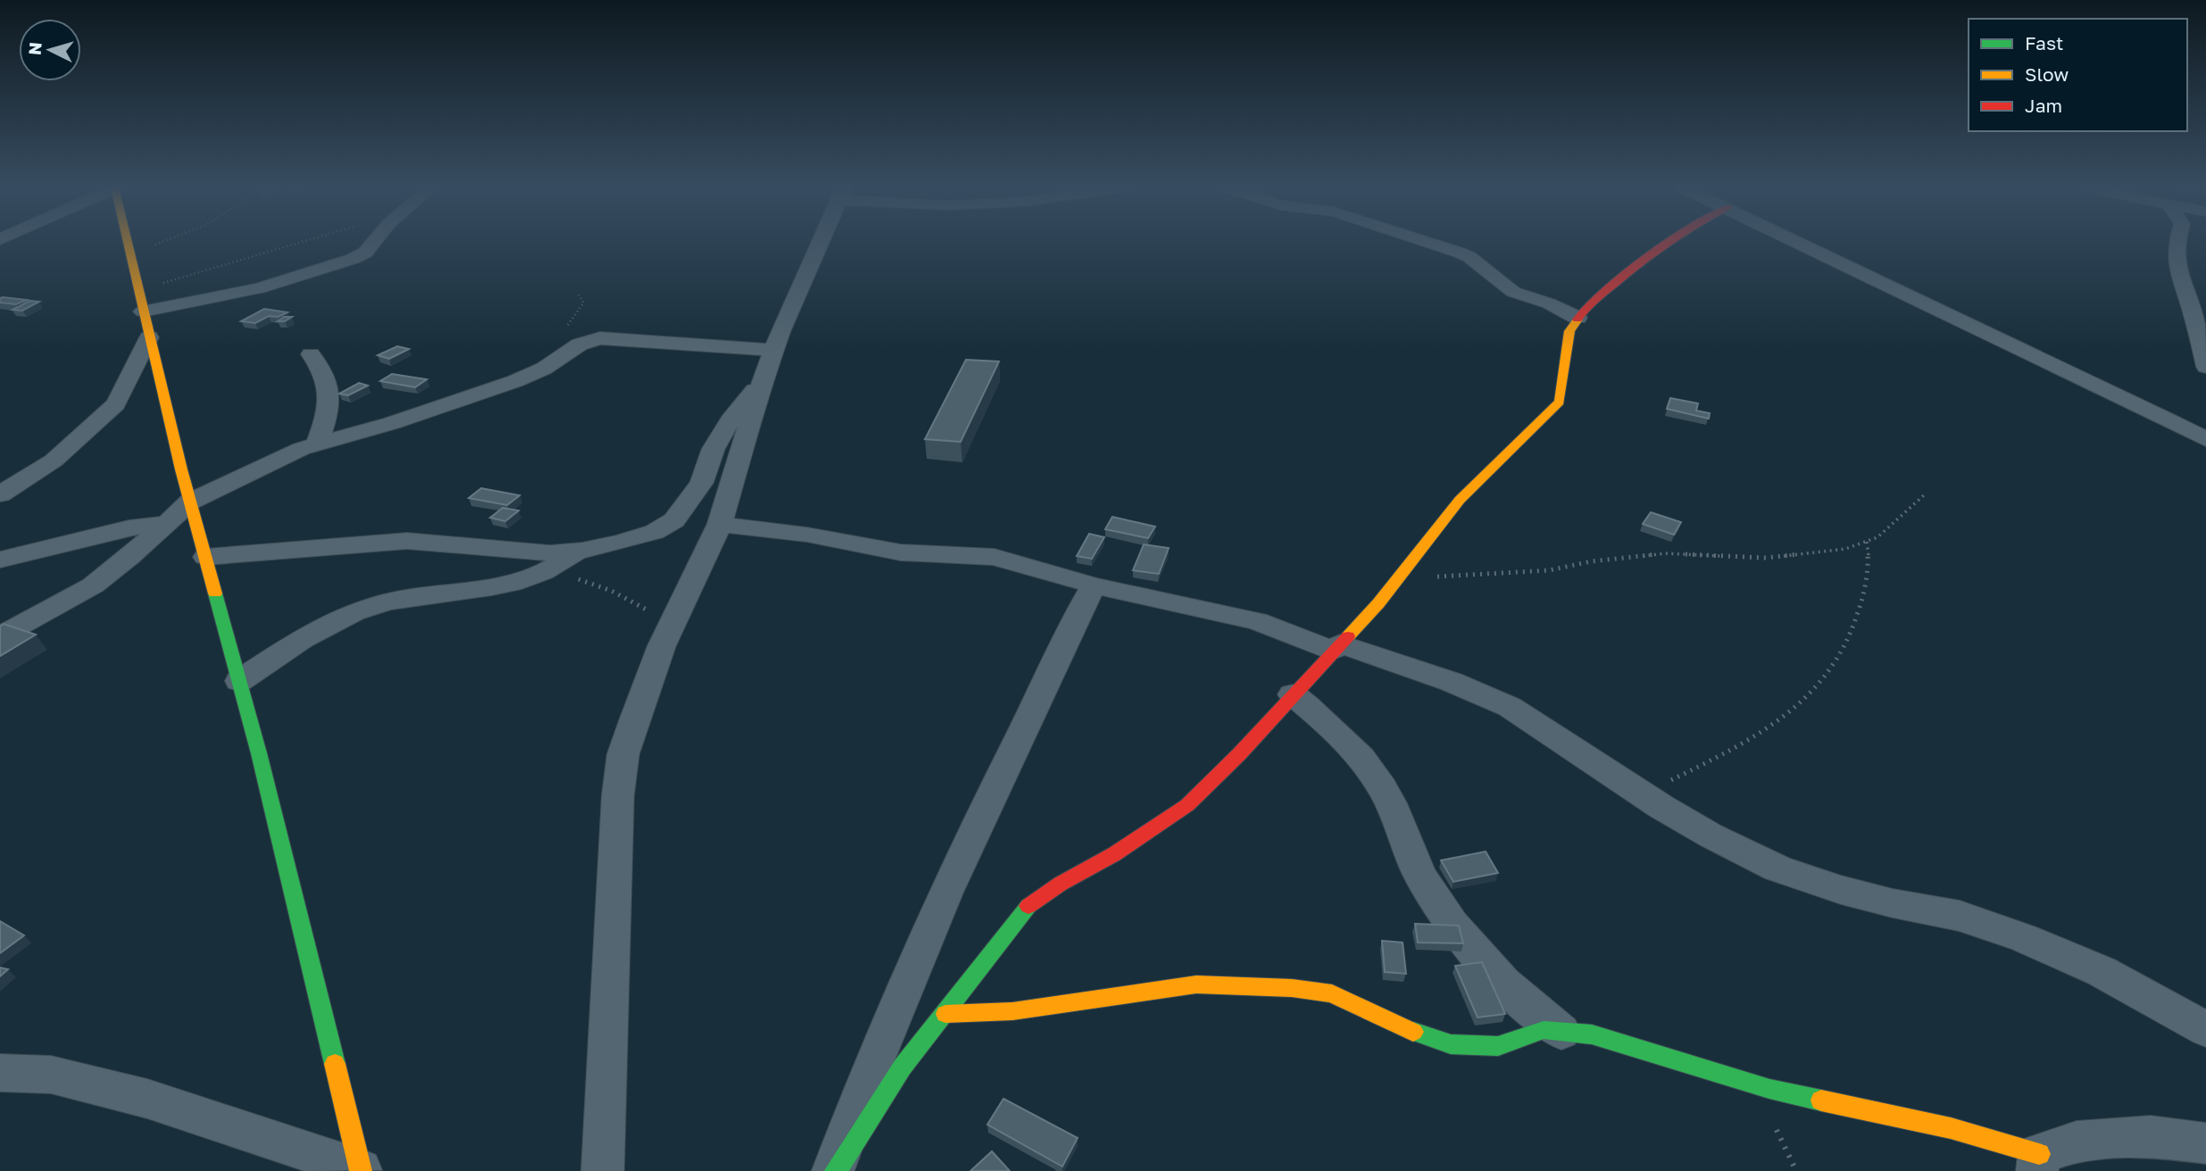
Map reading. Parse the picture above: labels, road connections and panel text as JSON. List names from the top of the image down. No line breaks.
{"legend":["Fast","Slow","Jam"],"north":"left"}
